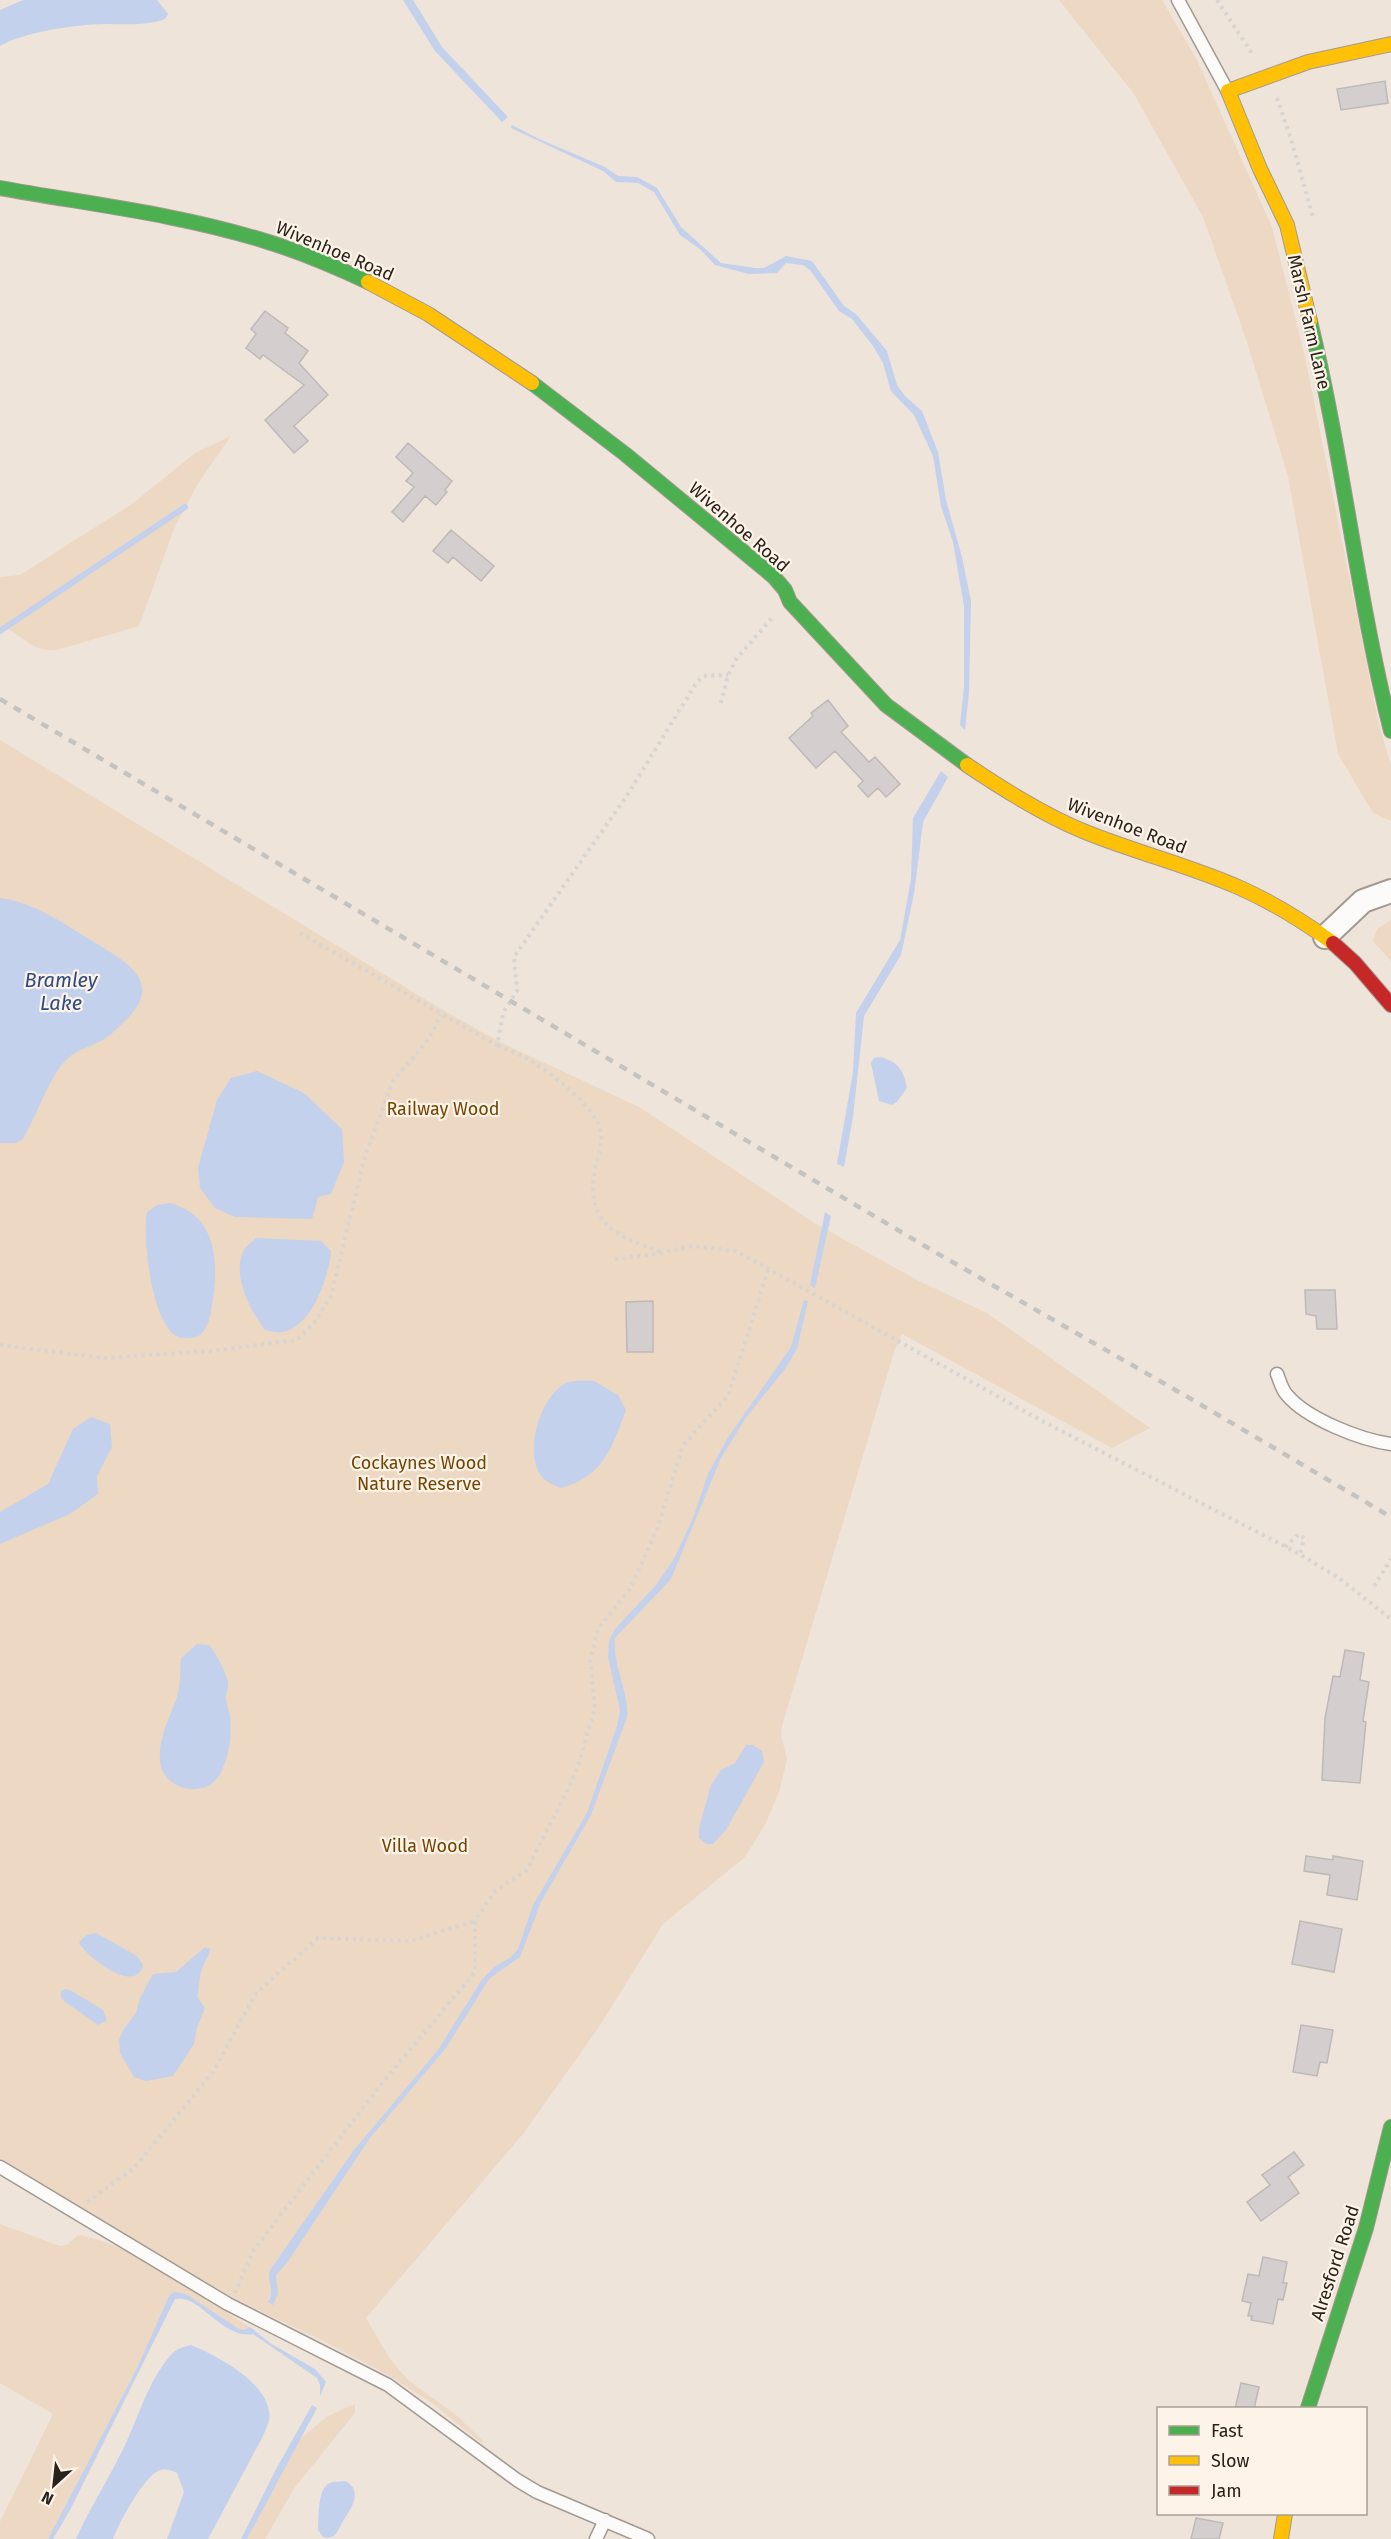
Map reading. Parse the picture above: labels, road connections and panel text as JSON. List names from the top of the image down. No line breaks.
{"streets":{"street":["Wivenhoe Road","Marsh Farm Lane","Alresford Road"]},"water":["Bramley Lake"],"parks":["Railway Wood","Cockaynes Wood Nature Reserve","Villa Wood"],"legend":["Fast","Slow","Jam"],"north":"bottom left"}
